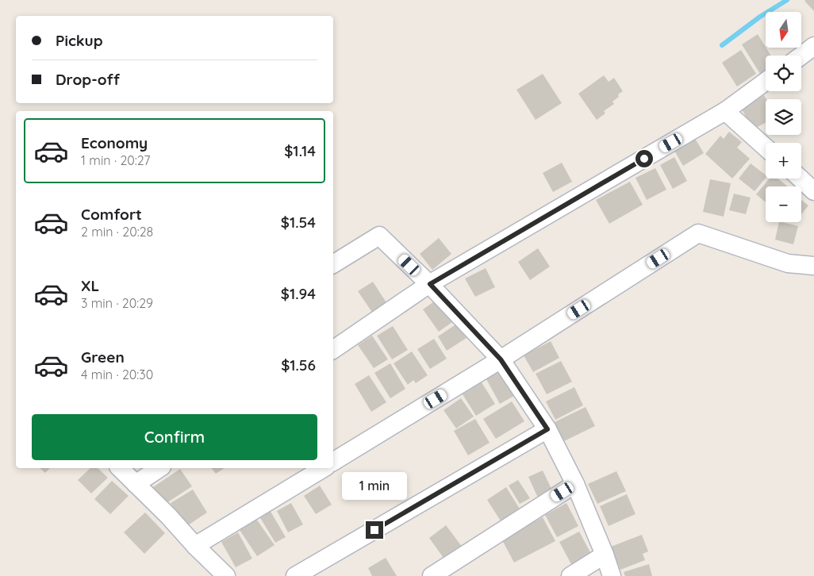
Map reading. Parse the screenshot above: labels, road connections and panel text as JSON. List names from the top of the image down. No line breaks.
{"north":"bottom","page":{"map_buttons":["+","−"],"banner":["Pickup","Drop-off"],"list":[{"name":"Economy","note":"1 min · 20:27","value":"$1.14"},{"name":"Comfort","note":"2 min · 20:28","value":"$1.54"},{"name":"XL","note":"3 min · 20:29","value":"$1.94"},{"name":"Green","note":"4 min · 20:30","value":"$1.56"}],"buttons":"Confirm","bubble":"1 min"}}
